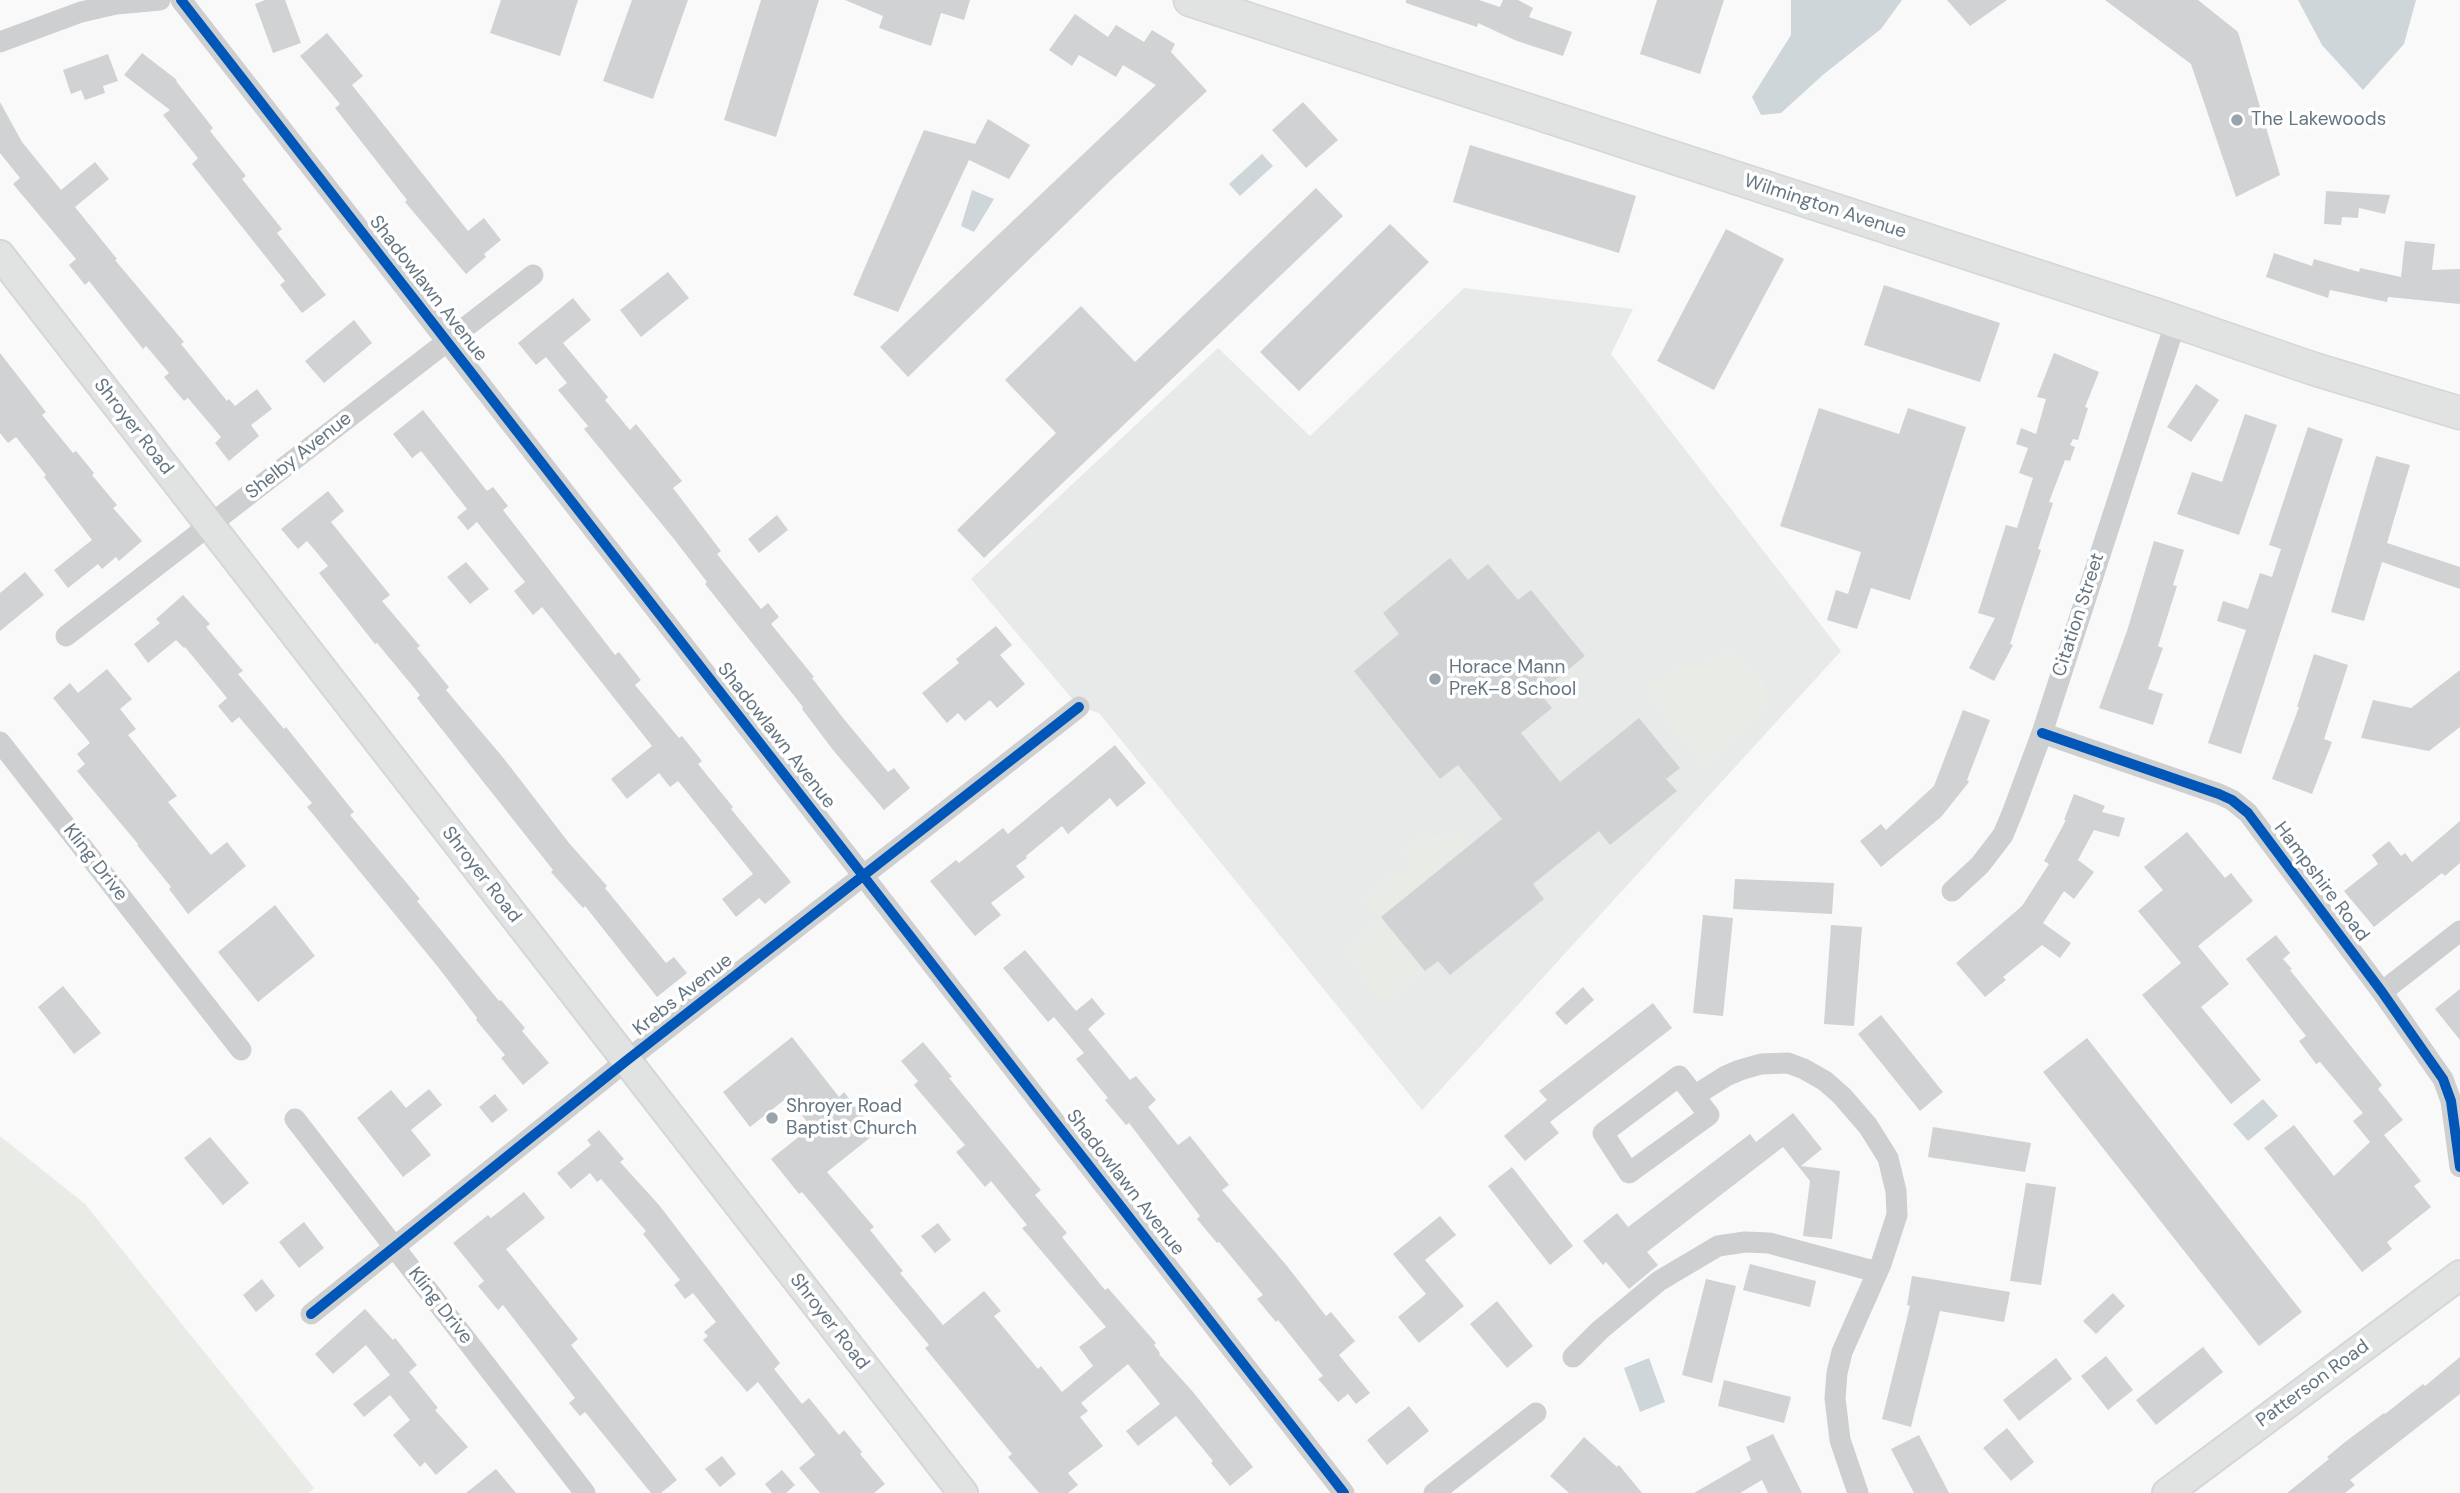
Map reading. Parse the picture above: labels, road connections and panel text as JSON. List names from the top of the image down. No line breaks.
{"streets":{"main road":["Wilmington Avenue","Shroyer Road","Patterson Road"],"street":["Shadowlawn Avenue","Shelby Avenue","Citation Street","Kling Drive","Hampshire Road","Krebs Avenue"]},"crossings":[["Wilmington Avenue","Citation Street"],["Shadowlawn Avenue","Shelby Avenue"],["Shadowlawn Avenue","Krebs Avenue"],["Shroyer Road","Shelby Avenue"],["Shroyer Road","Krebs Avenue"],["Citation Street","Hampshire Road"],["Kling Drive","Krebs Avenue"]],"places":["The Lakewoods","Horace Mann PreK–8 School","Shroyer Road Baptist Church"]}
